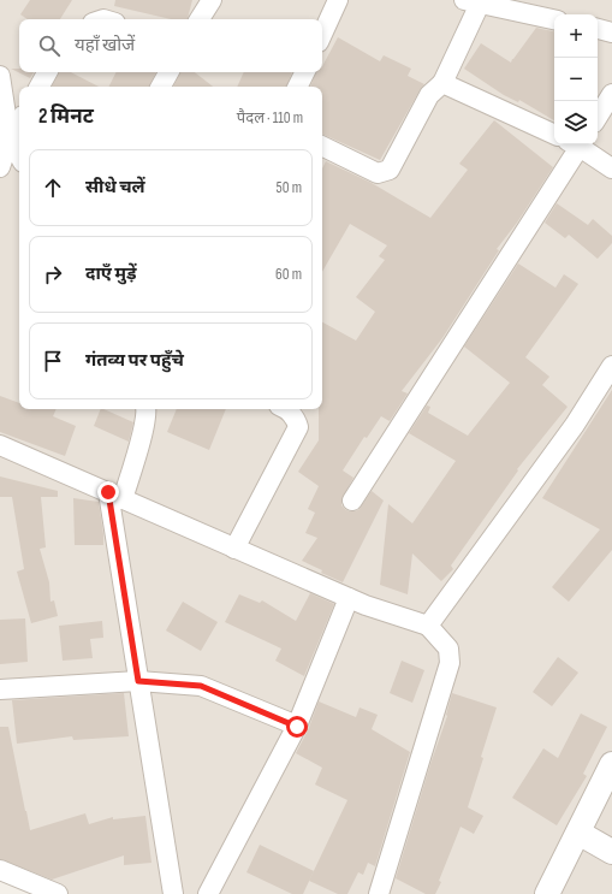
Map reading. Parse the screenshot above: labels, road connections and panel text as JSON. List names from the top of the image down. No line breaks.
{"page":{"map_buttons":["+","−"],"search":"यहाँ खोजें","heading":["2 मिनट","पैदल · 110 m"],"list":[["सीधे चलें","50 m"],["दाएँ मुड़ें","60 m"],"गंतव्य पर पहुँचे"]}}
